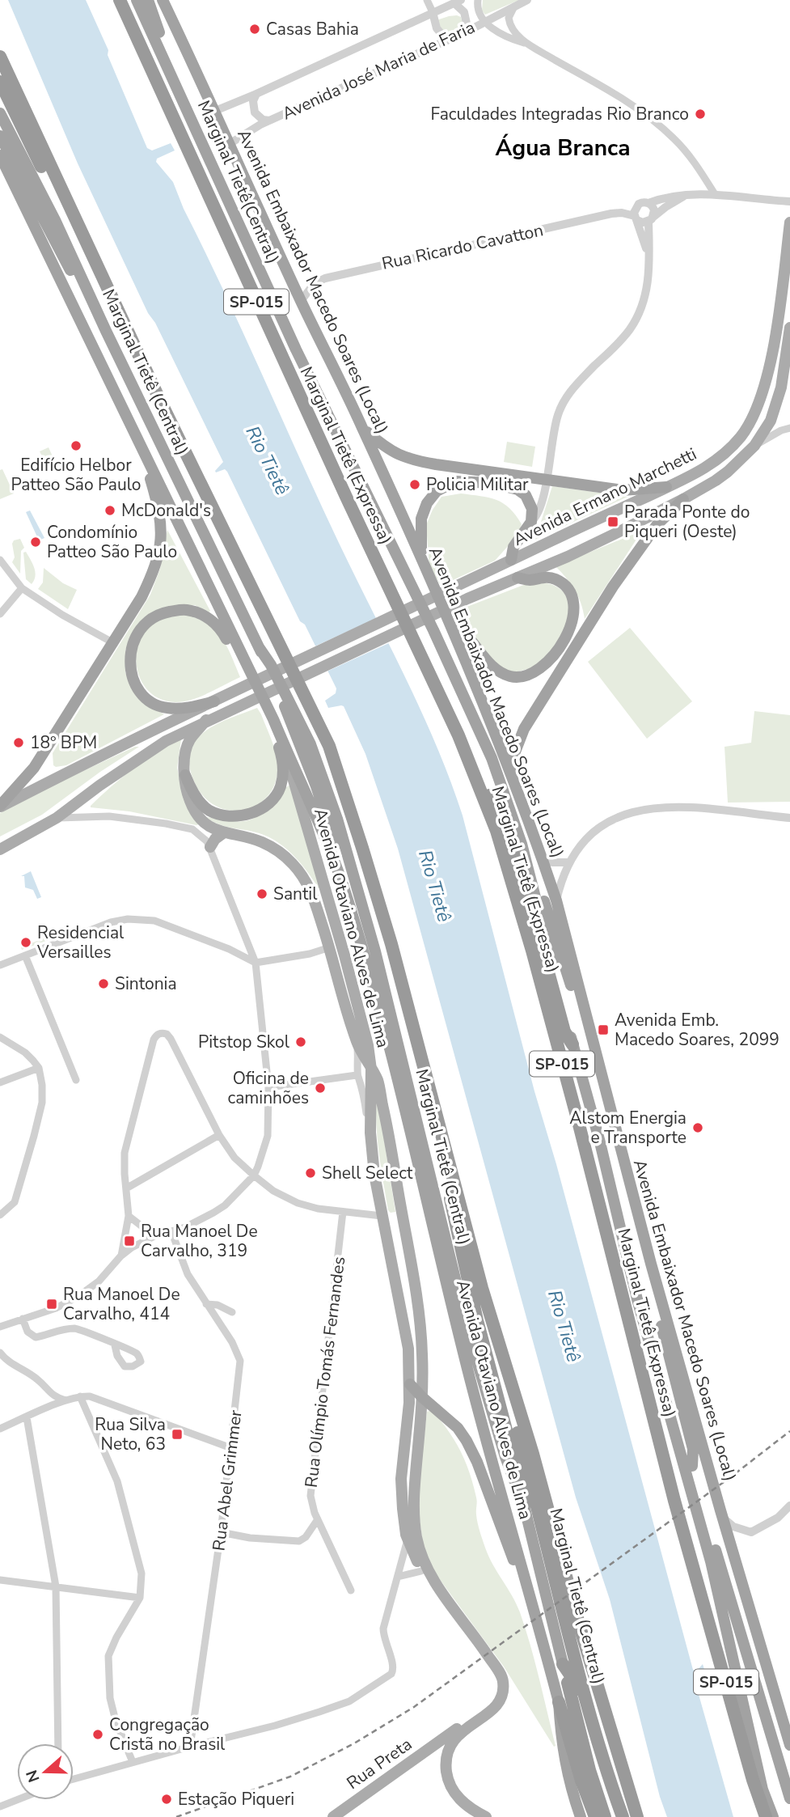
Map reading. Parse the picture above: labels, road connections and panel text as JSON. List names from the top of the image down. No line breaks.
{"streets":{"highway":["Marginal Tietê(Central)","Avenida Embaixador Macedo Soares (Local)","SP-015","Marginal Tietê (Central)","Marginal Tietê (Expressa)","Avenida Otaviano Alves de Lima"],"main road":["Avenida Ermano Marchetti","Rua Preta"],"street":["Avenida José Maria de Faria","Rua Ricardo Cavatton","Rua Olímpio Tomás Fernandes","Rua Abel Grimmer"]},"crossings":[["Avenida José Maria de Faria","Avenida Embaixador Macedo Soares (Local)"],["Rua Ricardo Cavatton","Avenida Embaixador Macedo Soares (Local)"],["Avenida Ermano Marchetti","Avenida Otaviano Alves de Lima"]],"districts":["Água Branca"],"water":["Rio Tietê"],"places":{"other":["Casas Bahia","Faculdades Integradas Rio Branco","Edifício Helbor Patteo São Paulo","Policia Militar","McDonald's","Condomínio Patteo São Paulo","18º BPM","Santil","Residencial Versailles","Sintonia","Pitstop Skol","Oficina de caminhões","Alstom Energia e Transporte","Shell Select","Congregação Cristã no Brasil","Estação Piqueri"],"transit":["Parada Ponte do Piqueri (Oeste)","Avenida Emb. Macedo Soares, 2099","Rua Manoel De Carvalho, 319","Rua Manoel De Carvalho, 414","Rua Silva Neto, 63"]},"north":"left"}
